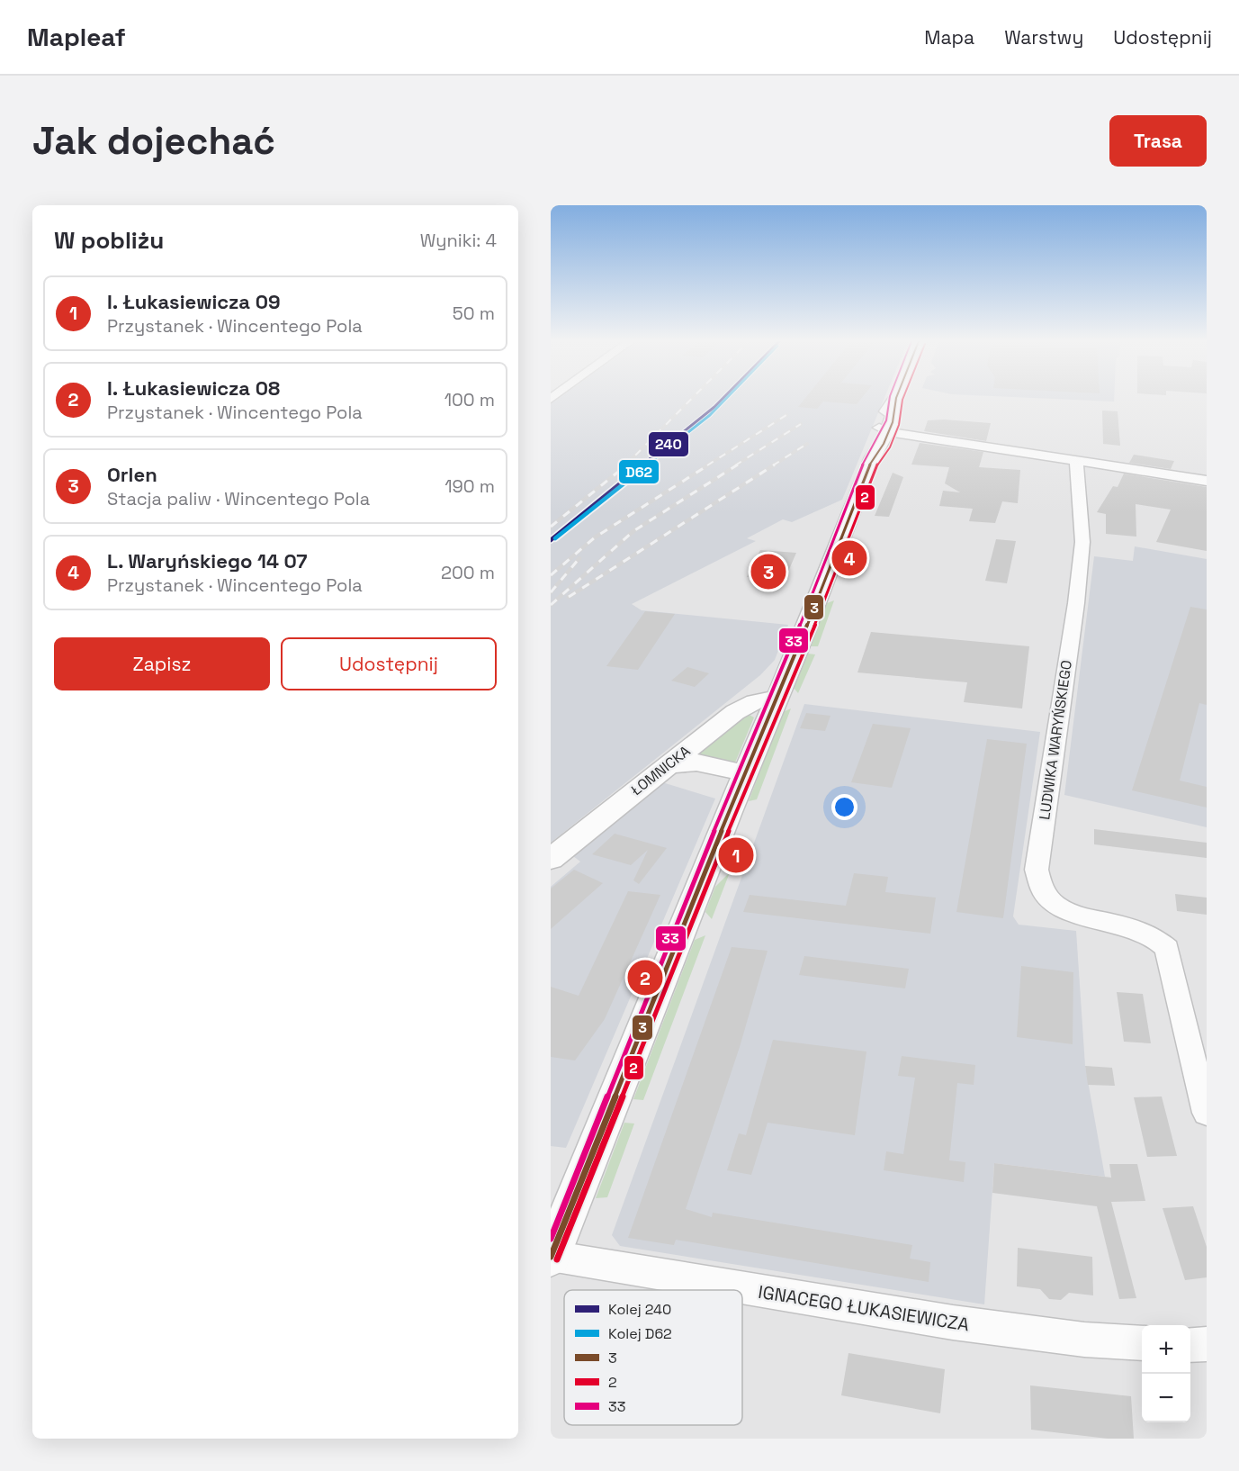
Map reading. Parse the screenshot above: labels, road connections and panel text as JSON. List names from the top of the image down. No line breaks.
{"streets":{"street":["LUDWIKA WARYŃSKIEGO","ŁOMNICKA","IGNACEGO ŁUKASIEWICZA"]},"lines":["rail line 240","rail line D62","transit line 3","transit line 2","transit line 33"],"legend":["Kolej 240","Kolej D62","3","2","33"],"page":{"header":"Mapleaf","nav":["Mapa","Warstwy","Udostępnij"],"buttons":["Trasa",["Zapisz","Udostępnij"]],"title":"Jak dojechać","heading":["W pobliżu","Wyniki: 4"],"list":[{"mark":"1","name":"I. Łukasiewicza 09","note":"Przystanek · Wincentego Pola","value":"50 m"},{"mark":"2","name":"I. Łukasiewicza 08","note":"Przystanek · Wincentego Pola","value":"100 m"},{"mark":"3","name":"Orlen","note":"Stacja paliw · Wincentego Pola","value":"190 m"},{"mark":"4","name":"L. Waryńskiego 14 07","note":"Przystanek · Wincentego Pola","value":"200 m"}],"pins":["4","3","1","2"],"map_buttons":["+","−"]}}
